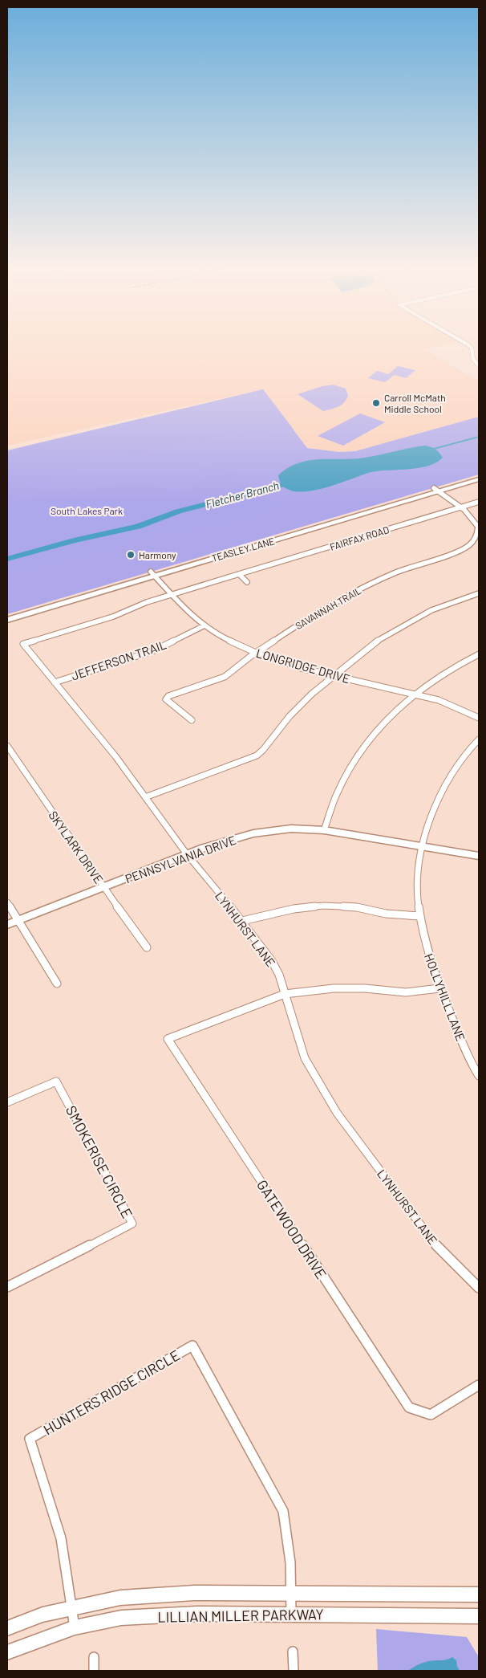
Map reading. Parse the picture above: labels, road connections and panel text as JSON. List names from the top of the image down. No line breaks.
{"streets":{"main road":["TEASLEY LANE","PENNSYLVANIA DRIVE","LILLIAN MILLER PARKWAY"],"street":["FAIRFAX ROAD","SAVANNAH TRAIL","JEFFERSON TRAIL","LONGRIDGE DRIVE","SKYLARK DRIVE","LYNHURST LANE","HOLLYHILL LANE","SMOKERISE CIRCLE","GATEWOOD DRIVE","HUNTERS RIDGE CIRCLE"]},"crossings":[["FAIRFAX ROAD","SAVANNAH TRAIL"],["FAIRFAX ROAD","LONGRIDGE DRIVE"],["FAIRFAX ROAD","LYNHURST LANE"],["TEASLEY LANE","SAVANNAH TRAIL"],["TEASLEY LANE","LONGRIDGE DRIVE"],["SAVANNAH TRAIL","LONGRIDGE DRIVE"],["JEFFERSON TRAIL","LONGRIDGE DRIVE"],["JEFFERSON TRAIL","LYNHURST LANE"],["SKYLARK DRIVE","PENNSYLVANIA DRIVE"],["PENNSYLVANIA DRIVE","LYNHURST LANE"],["PENNSYLVANIA DRIVE","HOLLYHILL LANE"],["LYNHURST LANE","GATEWOOD DRIVE"],["HUNTERS RIDGE CIRCLE","LILLIAN MILLER PARKWAY"]],"water":["Fletcher Branch"],"parks":["South Lakes Park"],"places":["Carroll McMath Middle School","Harmony"]}
